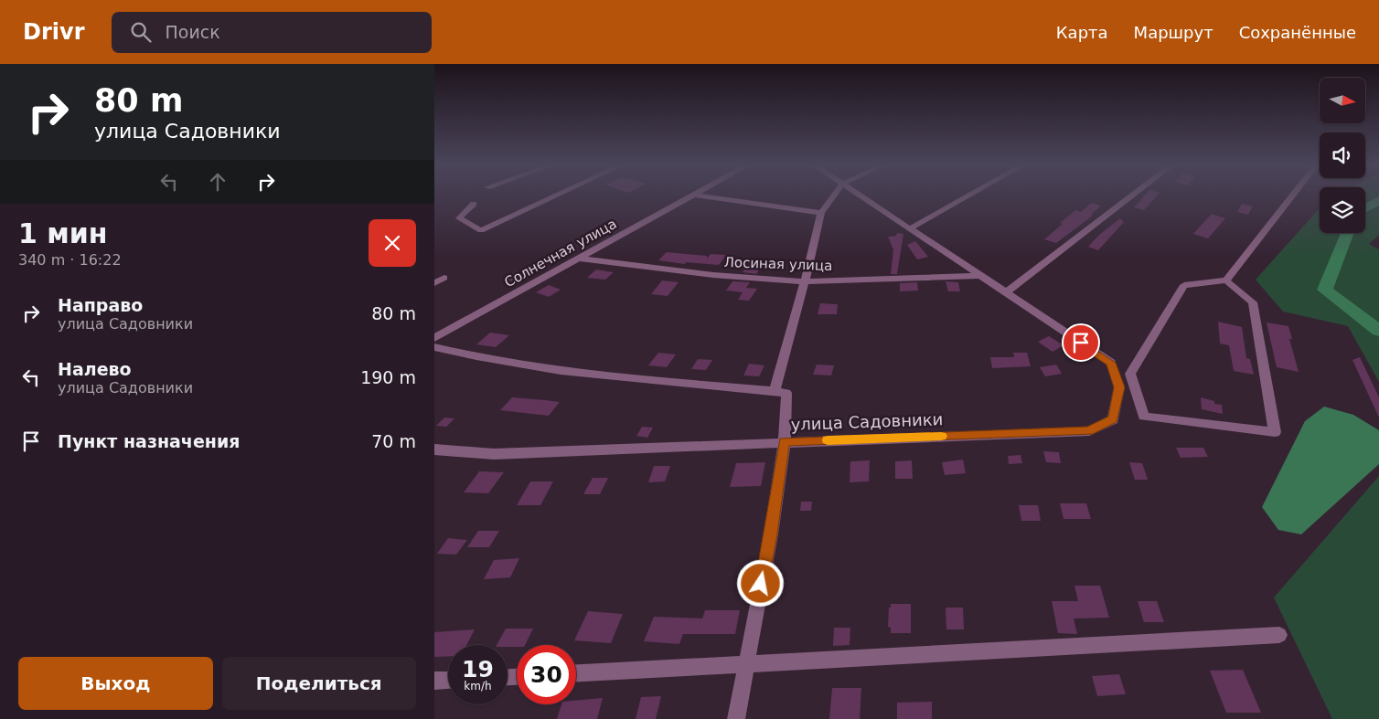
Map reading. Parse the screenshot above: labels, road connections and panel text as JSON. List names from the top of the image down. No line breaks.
{"streets":{"street":["Солнечная улица","Лосиная улица","улица Садовники"]},"crossings":[["Солнечная улица","Лосиная улица"]],"north":"right","page":{"header":"Drivr","search":"Поиск","nav":["Карта","Маршрут","Сохранённые"],"turn":["80 m","улица Садовники"],"heading":["1 мин","340 m · 16:22"],"list":[{"name":"Направо","note":"улица Садовники","value":"80 m"},{"name":"Налево","note":"улица Садовники","value":"190 m"},{"name":"Пункт назначения","value":"70 m"}],"speed":"19 km/h","limit":"30","buttons":["Выход","Поделиться"]}}
